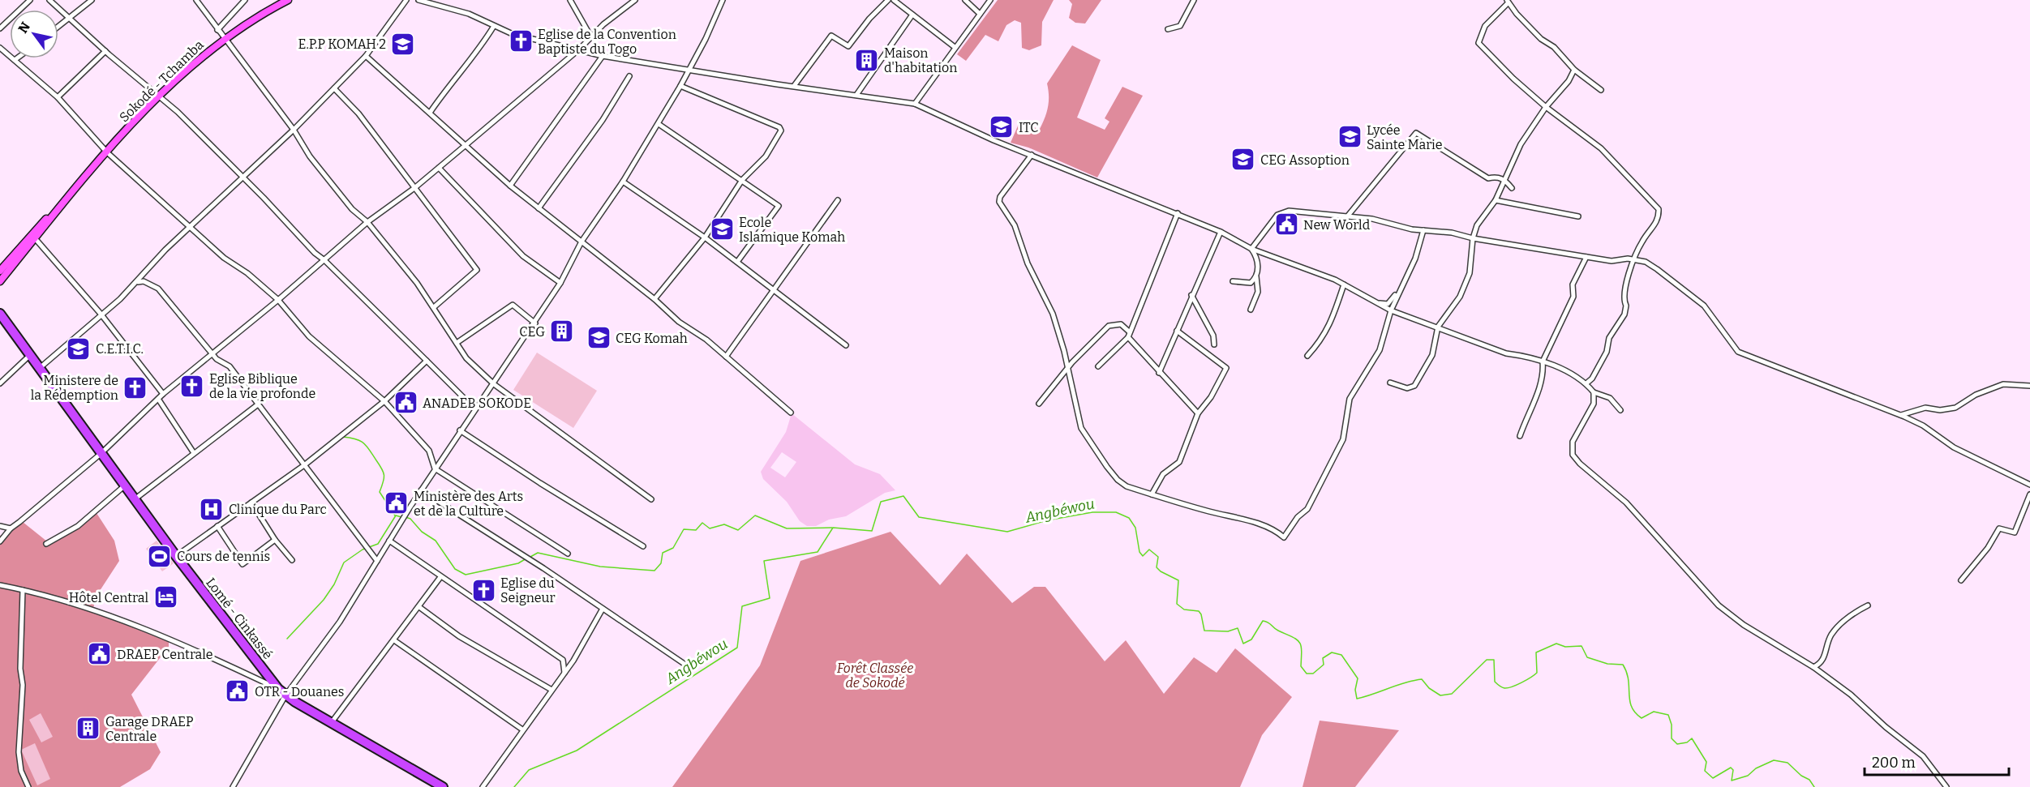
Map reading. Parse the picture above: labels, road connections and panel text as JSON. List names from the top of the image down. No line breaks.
{"streets":{"highway":["Lomé - Cinkassé"],"main road":["Sokodé - Tchamba"]},"water":["Angbéwou"],"parks":["Forêt Classée de Sokodé"],"places":{"church":["Eglise de la Convention Baptiste du Togo","Eglise Biblique de la vie profonde","Ministere de la Rédemption","Eglise du Seigneur"],"school or university":["E.P.P KOMAH 2","ITC","Lycée Sainte Marie","CEG Assoption","Ecole Islamique Komah","CEG Komah","C.E.T.I.C."],"building":["Maison d'habitation","CEG","Garage DRAEP Centrale"],"public building":["New World","ANADEB SOKODE","Ministère des Arts et de la Culture","DRAEP Centrale","OTR - Douanes"],"hospital":["Clinique du Parc"],"sports":["Cours de tennis"],"hotel":["Hôtel Central"]},"scale_bar":"200 m","north":"top left"}
